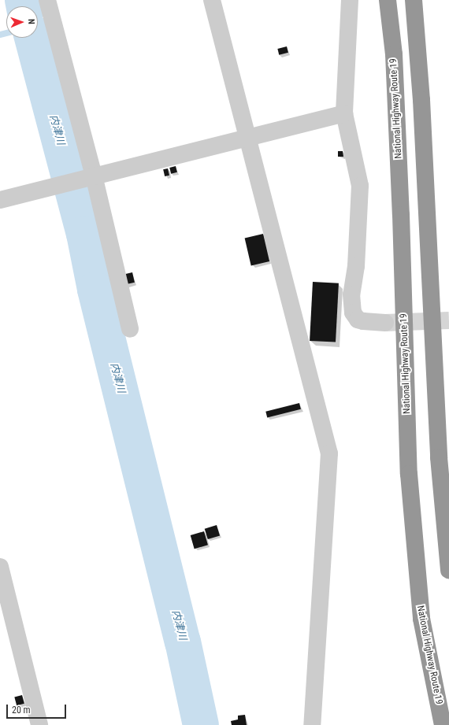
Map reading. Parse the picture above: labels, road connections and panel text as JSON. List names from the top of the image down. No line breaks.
{"streets":{"highway":["National Highway Route 19"]},"water":["内津川"],"scale_bar":"20 m","north":"right"}
